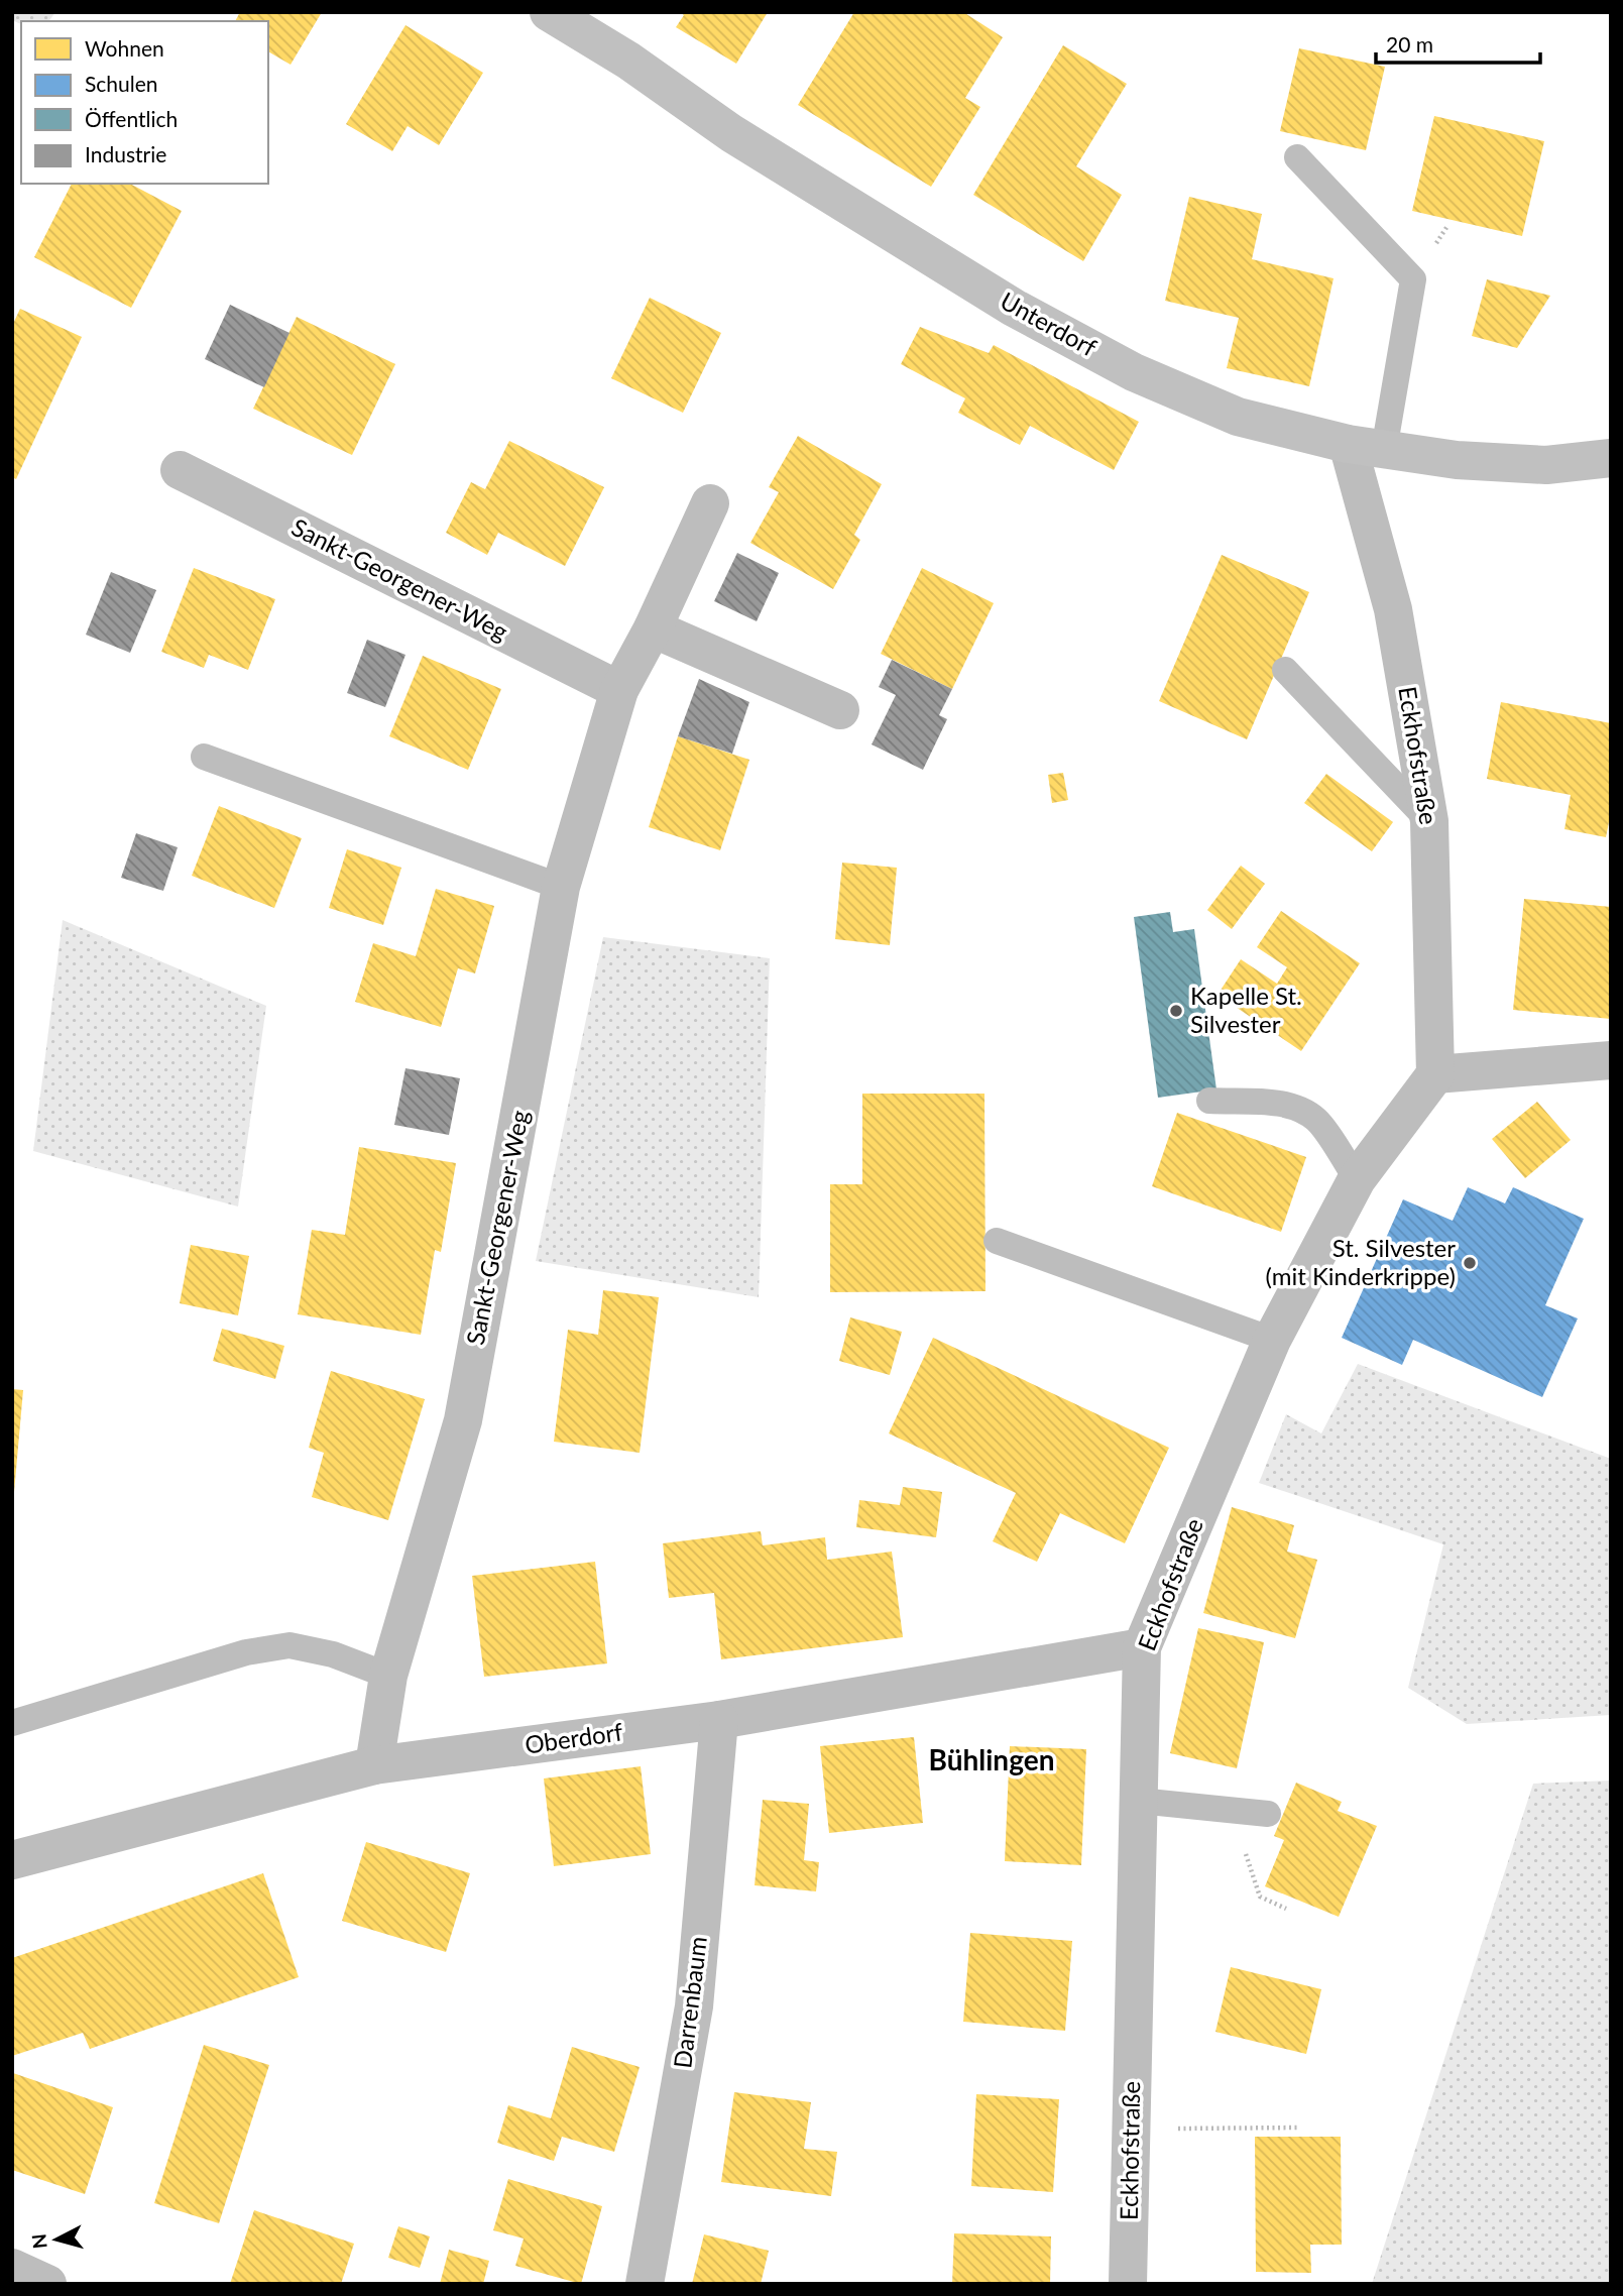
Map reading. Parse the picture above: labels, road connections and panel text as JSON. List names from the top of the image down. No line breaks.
{"streets":{"street":["Unterdorf","Sankt-Georgener-Weg","Eckhofstraße","Oberdorf","Darrenbaum"]},"crossings":[["Unterdorf","Eckhofstraße"],["Sankt-Georgener-Weg","Oberdorf"],["Eckhofstraße","Oberdorf"],["Oberdorf","Darrenbaum"]],"districts":["Bühlingen"],"places":["Kapelle St. Silvester","St. Silvester (mit Kinderkrippe)"],"legend":["Wohnen","Schulen","Öffentlich","Industrie"],"scale_bar":"20 m","north":"left"}
